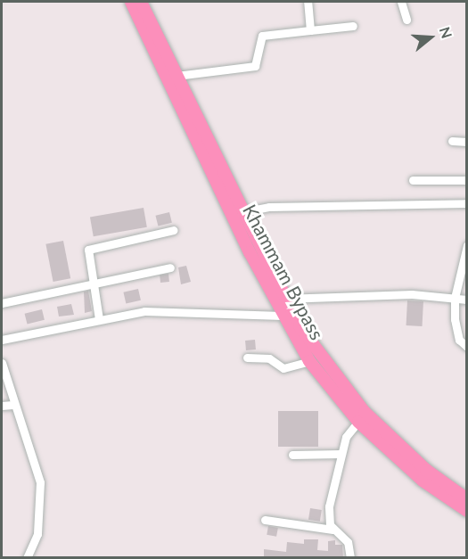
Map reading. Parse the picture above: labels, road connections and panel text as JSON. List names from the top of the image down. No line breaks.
{"streets":{"highway":["Khammam Bypass"]},"north":"right"}
